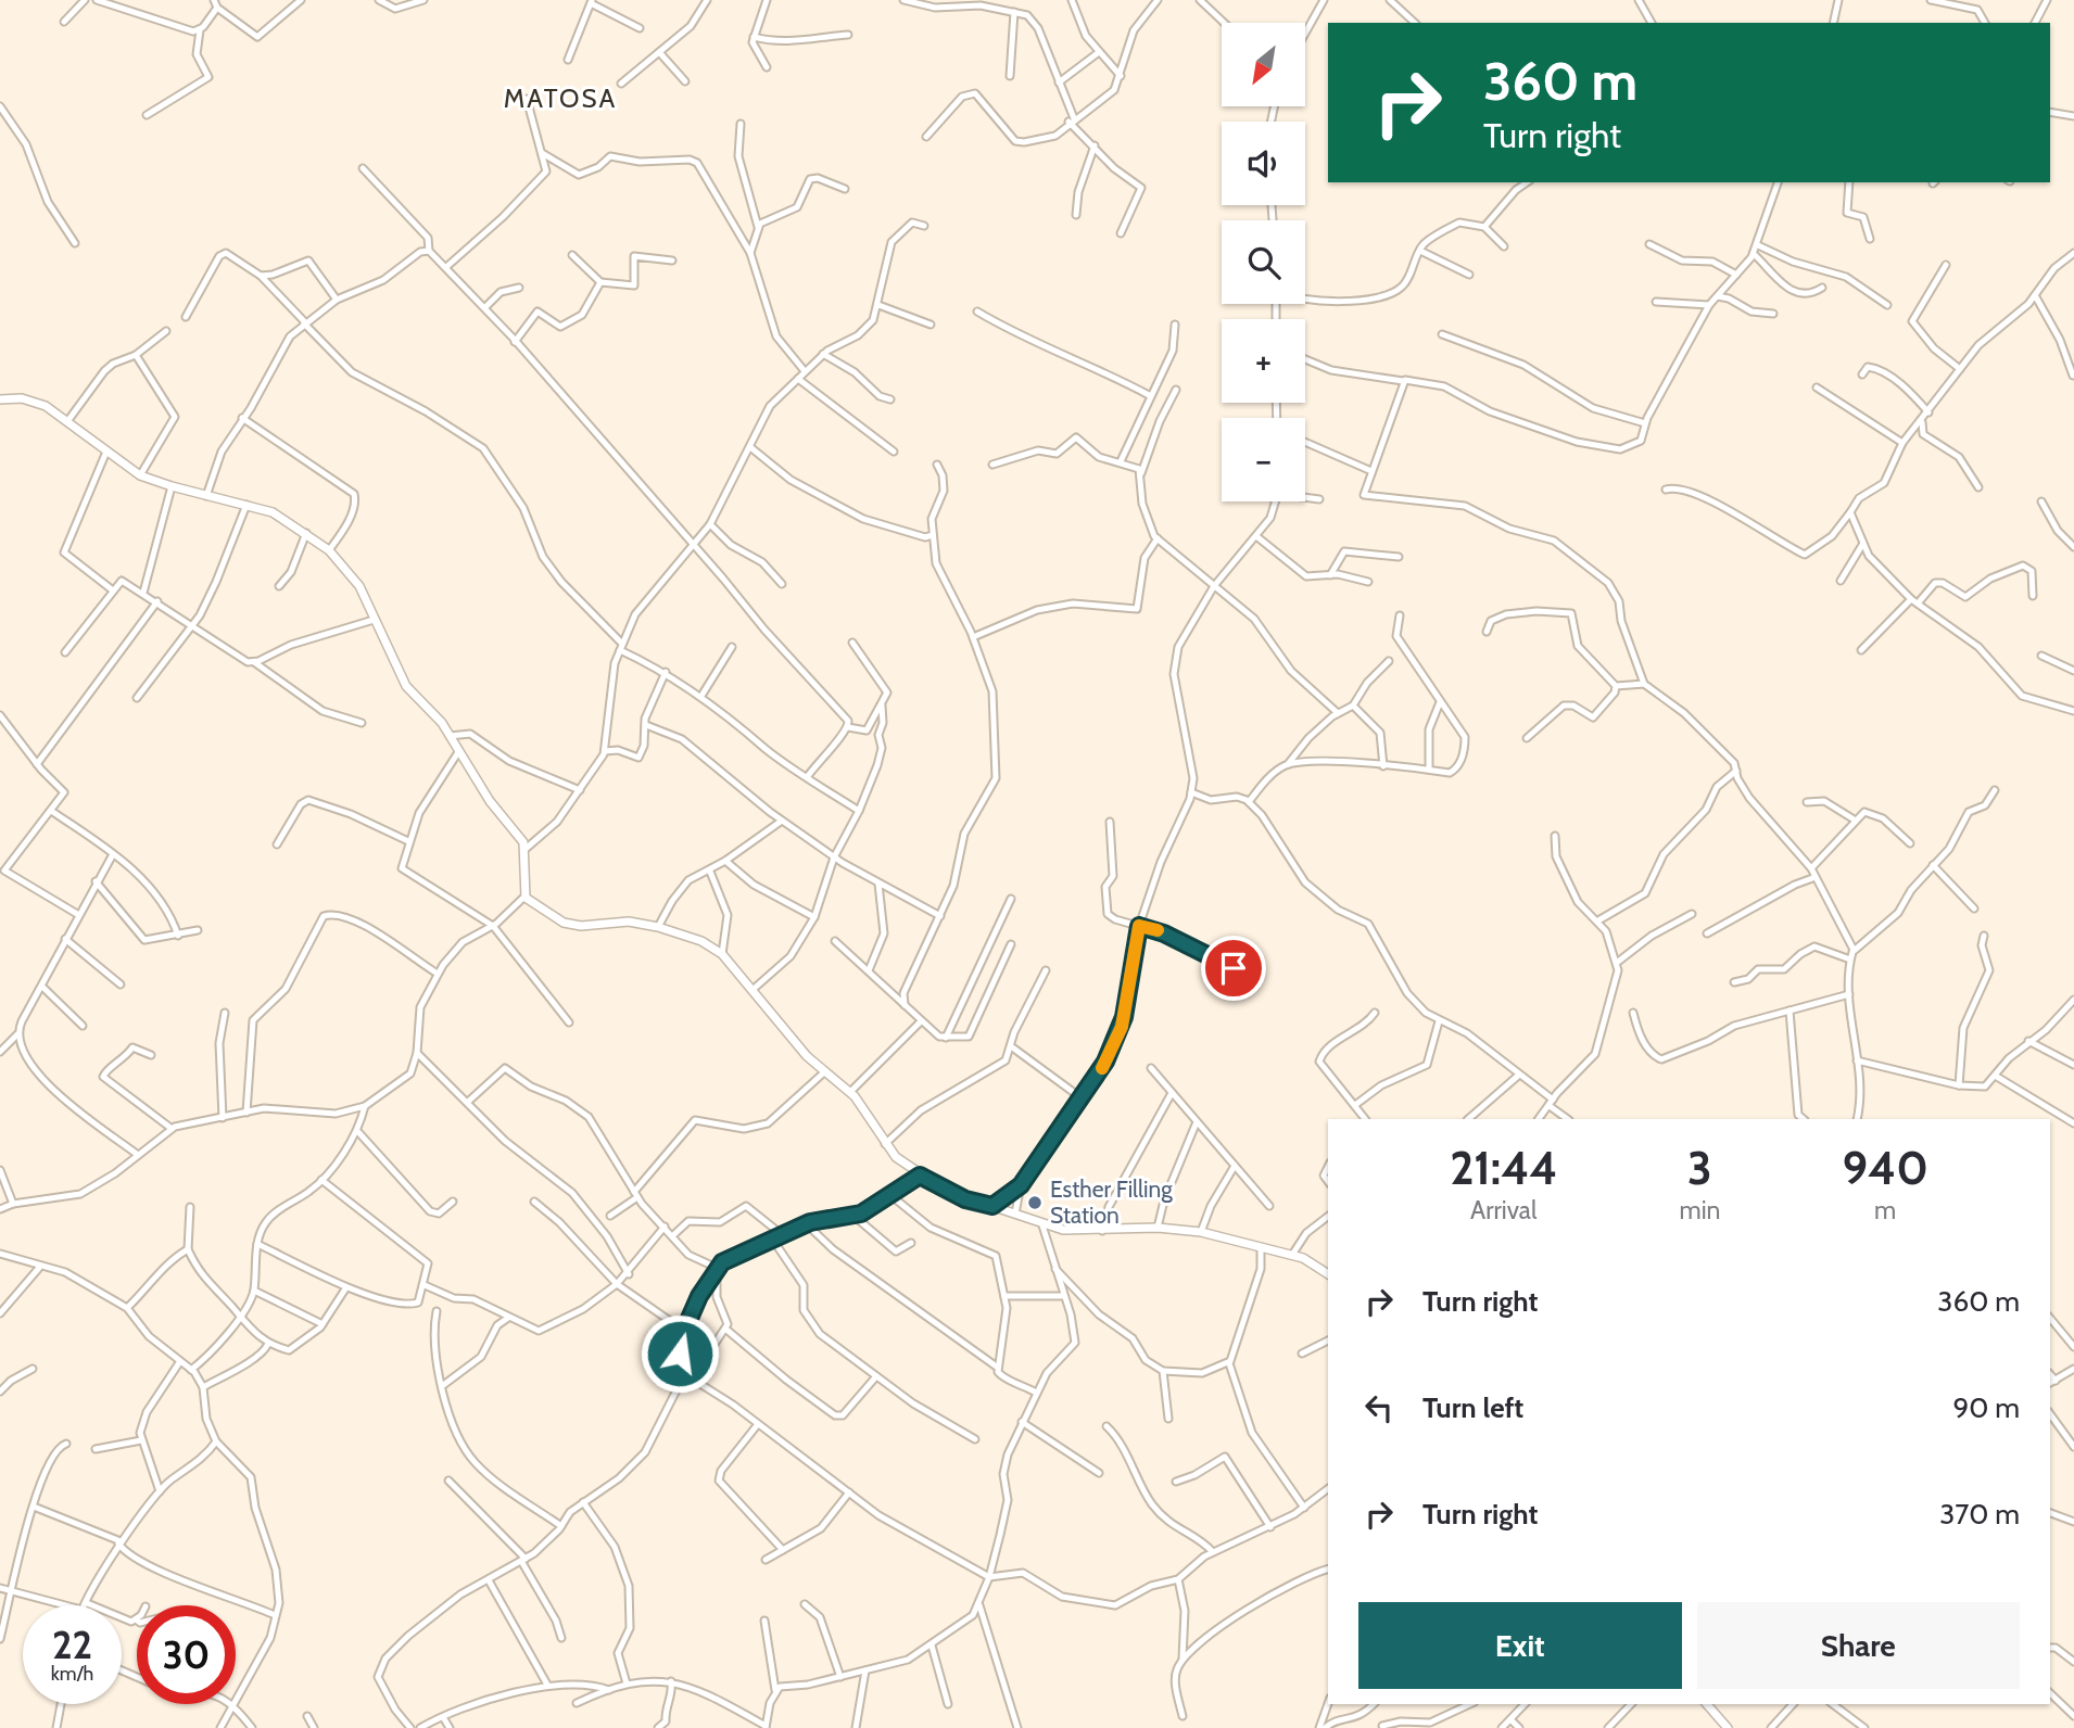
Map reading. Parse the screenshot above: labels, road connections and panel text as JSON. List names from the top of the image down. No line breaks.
{"districts":["MATOSA"],"places":["Esther Filling Station"],"north":"bottom left","page":{"map_buttons":["+","−"],"turn":["360 m","Turn right"],"eta":["21:44","Arrival","3","min","940","m"],"list":[{"name":"Turn right","value":"360 m"},{"name":"Turn left","value":"90 m"},{"name":"Turn right","value":"370 m"}],"buttons":["Exit","Share"],"speed":"22 km/h","limit":"30"}}
